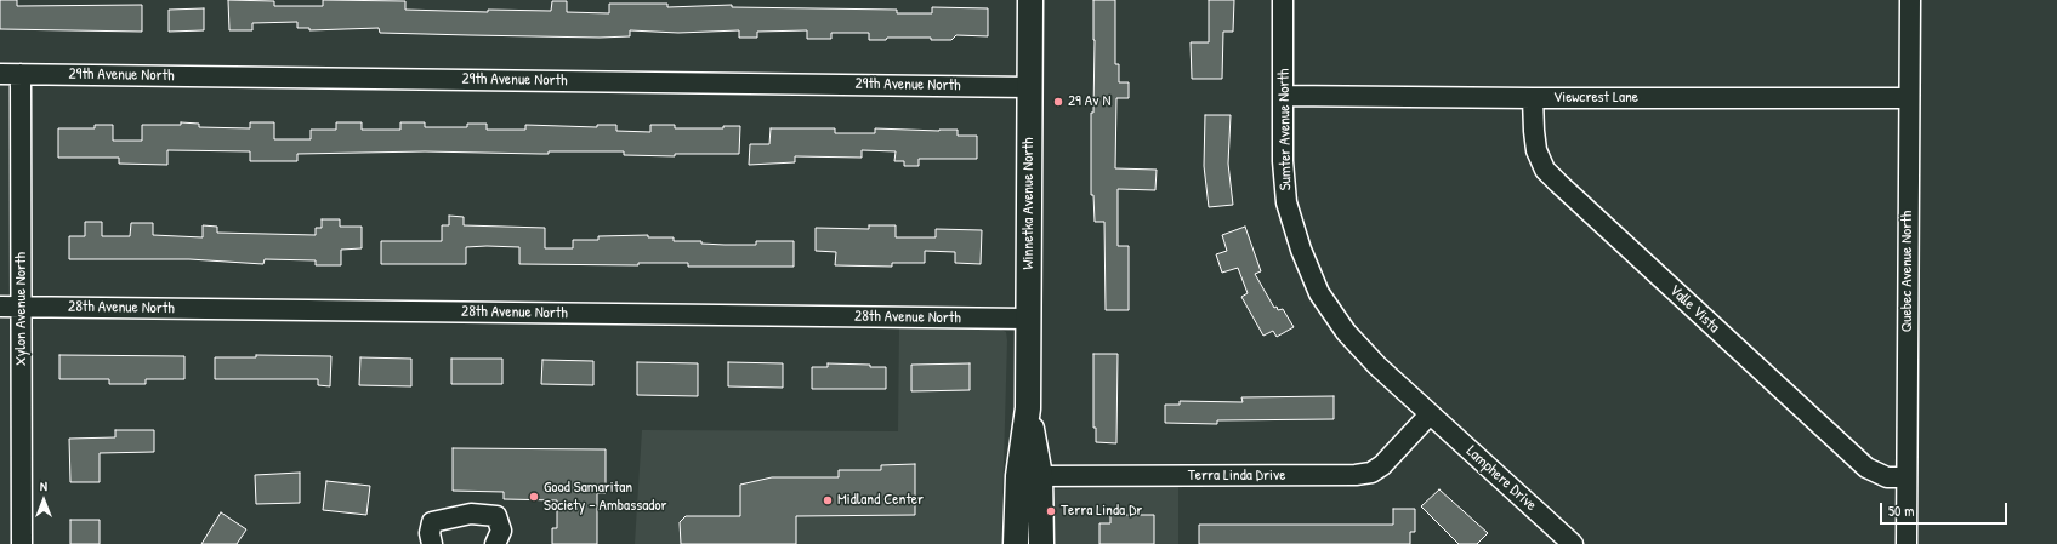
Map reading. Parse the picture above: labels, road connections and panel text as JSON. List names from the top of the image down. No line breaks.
{"streets":{"main road":["Winnetka Avenue North"],"street":["29th Avenue North","Viewcrest Lane","Sumter Avenue North","Quebec Avenue North","28th Avenue North","Xylon Avenue North","Valle Vista","Terra Linda Drive","Lamphere Drive"]},"crossings":[["29th Avenue North","Winnetka Avenue North"],["29th Avenue North","Xylon Avenue North"],["Viewcrest Lane","Sumter Avenue North"],["Viewcrest Lane","Quebec Avenue North"],["Viewcrest Lane","Valle Vista"],["Sumter Avenue North","Terra Linda Drive"],["Sumter Avenue North","Lamphere Drive"],["Winnetka Avenue North","28th Avenue North"],["Winnetka Avenue North","Terra Linda Drive"],["Quebec Avenue North","Valle Vista"],["28th Avenue North","Xylon Avenue North"],["Terra Linda Drive","Lamphere Drive"]],"places":["29 Av N","Good Samaritan Society - Ambassador","Midland Center","Terra Linda Dr"],"scale_bar":"50 m","north":"top"}
